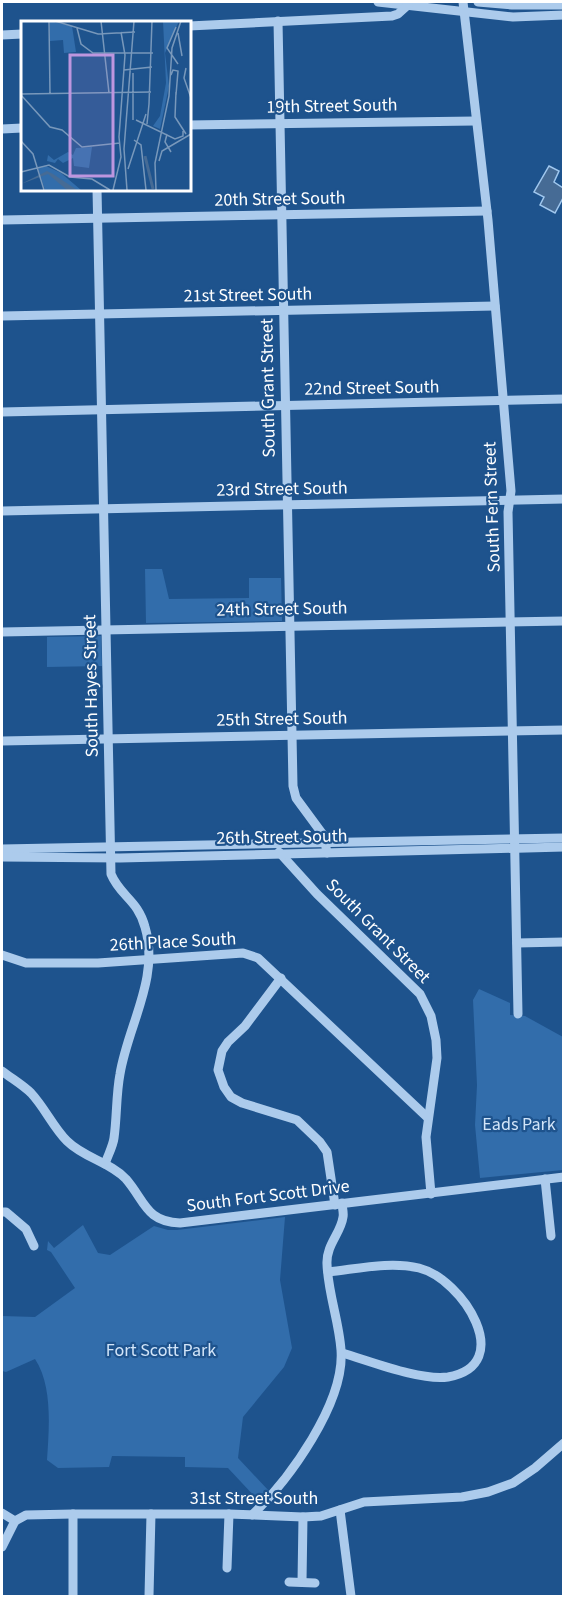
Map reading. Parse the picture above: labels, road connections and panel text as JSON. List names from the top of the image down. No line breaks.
{"streets":{"street":["19th Street South","20th Street South","21st Street South","South Grant Street","22nd Street South","23rd Street South","South Fern Street","24th Street South","South Hayes Street","25th Street South","26th Street South","26th Place South","South Fort Scott Drive","31st Street South"]},"crossings":[["19th Street South","South Grant Street"],["19th Street South","South Fern Street"],["20th Street South","South Grant Street"],["20th Street South","South Fern Street"],["20th Street South","South Hayes Street"],["21st Street South","South Grant Street"],["21st Street South","South Fern Street"],["21st Street South","South Hayes Street"],["South Grant Street","22nd Street South"],["South Grant Street","23rd Street South"],["South Grant Street","24th Street South"],["South Grant Street","25th Street South"],["South Grant Street","26th Street South"],["South Grant Street","26th Place South"],["South Grant Street","South Fort Scott Drive"],["22nd Street South","South Fern Street"],["22nd Street South","South Hayes Street"],["23rd Street South","South Fern Street"],["23rd Street South","South Hayes Street"],["South Fern Street","24th Street South"],["South Fern Street","25th Street South"],["South Fern Street","26th Street South"],["24th Street South","South Hayes Street"],["South Hayes Street","25th Street South"],["South Hayes Street","26th Street South"],["South Hayes Street","26th Place South"],["South Hayes Street","South Fort Scott Drive"]],"parks":["Eads Park","Fort Scott Park"]}
